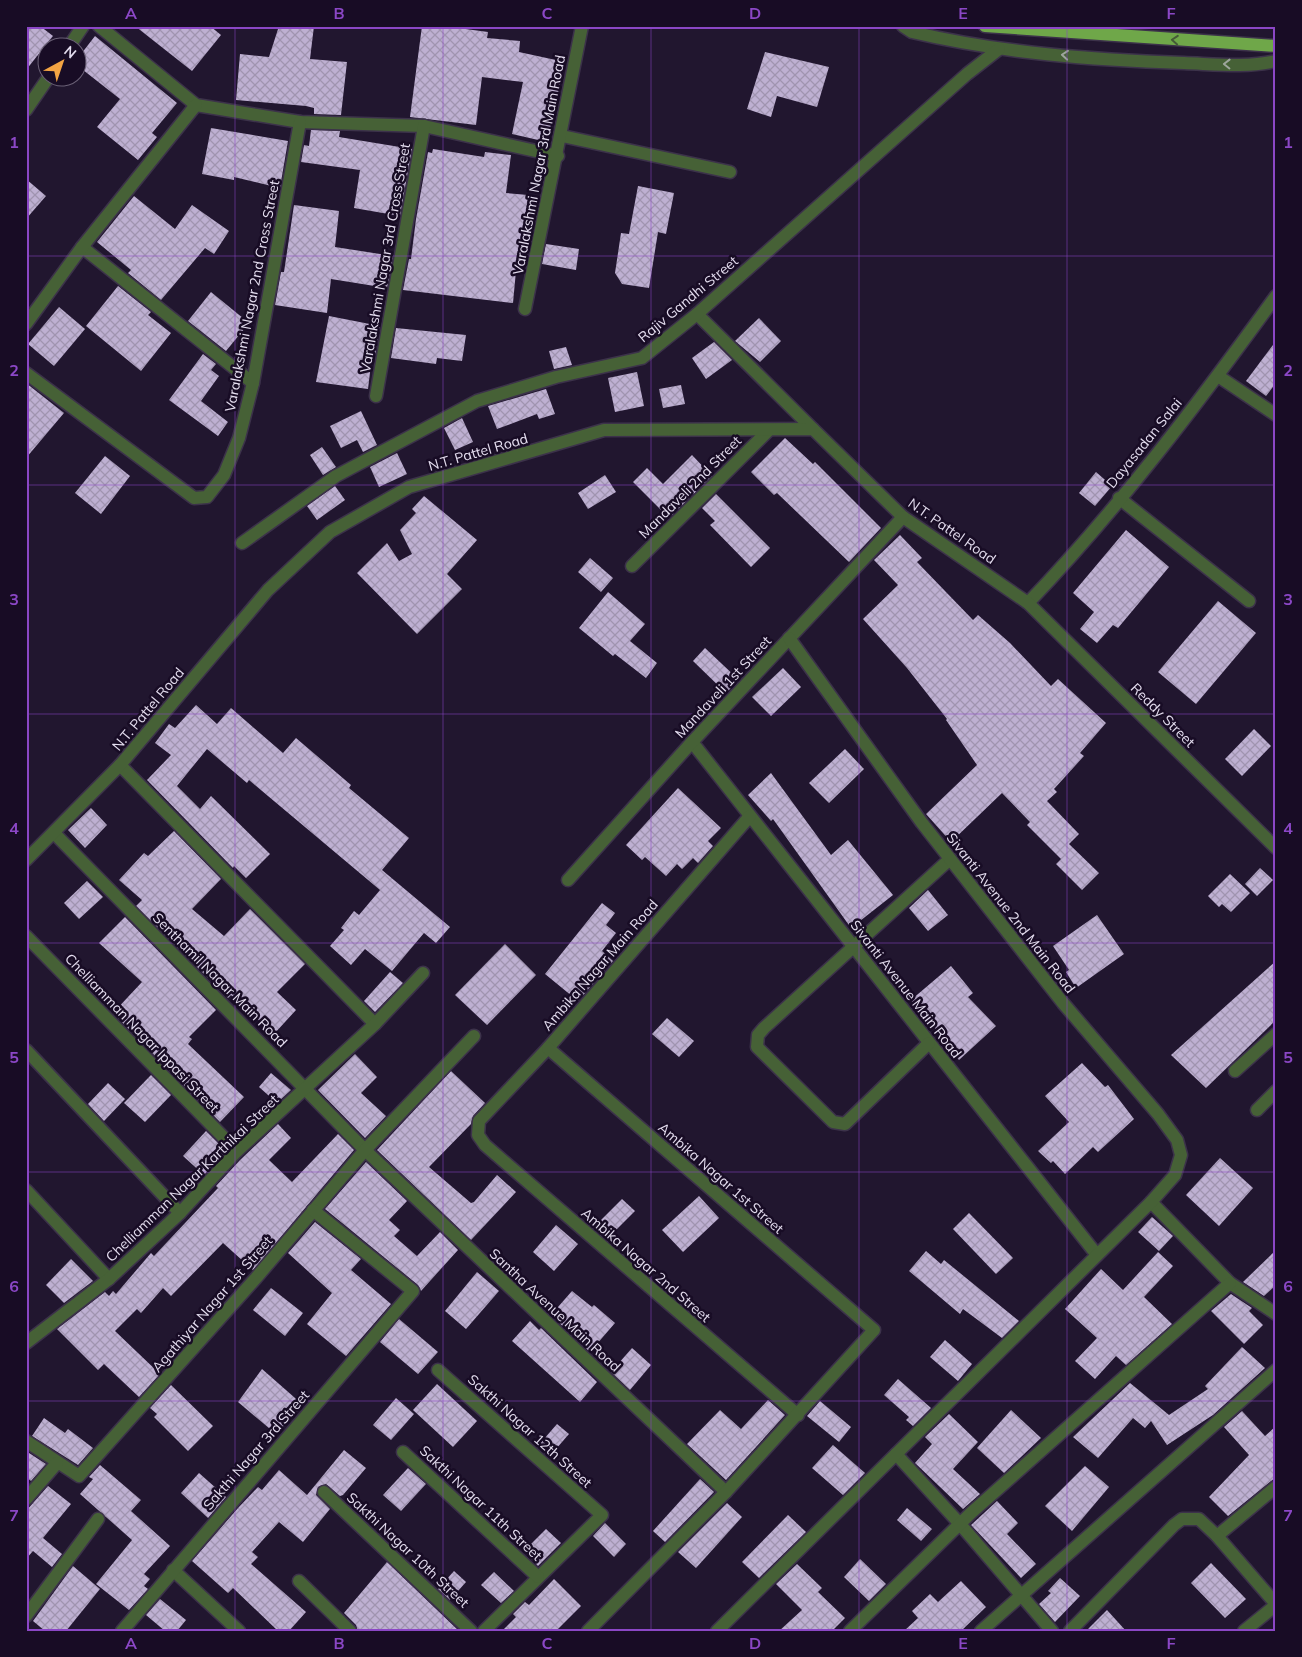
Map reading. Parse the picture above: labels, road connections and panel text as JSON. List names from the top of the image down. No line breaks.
{"streets":{"street":["Varalakshmi Nagar 3rd Main Road","Varalakshmi Nagar 3rd Cross Street","Varalakshmi Nagar 2nd Cross Street","Rajiv Gandhi Street","Dayasadan Salai","N.T. Pattel Road","Mandaveli 2nd Street","Mandaveli 1st Street","Reddy Street","Sivanti Avenue 2nd Main Road","Ambika Nagar Main Road","Senthamil Nagar Main Road","Sivanti Avenue Main Road","Chelliamman Nagar Ippasi Street","Chelliamman Nagar Karthikai Street","Ambika Nagar 1st Street","Ambika Nagar 2nd Street","Agathiyar Nagar 1st Street","Santha Avenue Main Road","Sakthi Nagar 12th Street","Sakthi Nagar 3rd Street","Sakthi Nagar 11th Street","Sakthi Nagar 10th Street"]},"crossings":[["Dayasadan Salai","N.T. Pattel Road"],["Dayasadan Salai","Reddy Street"],["N.T. Pattel Road","Mandaveli 2nd Street"],["N.T. Pattel Road","Mandaveli 1st Street"],["N.T. Pattel Road","Reddy Street"],["N.T. Pattel Road","Senthamil Nagar Main Road"],["Mandaveli 1st Street","Sivanti Avenue 2nd Main Road"],["Mandaveli 1st Street","Sivanti Avenue Main Road"],["Sivanti Avenue 2nd Main Road","Sivanti Avenue Main Road"],["Ambika Nagar Main Road","Sivanti Avenue Main Road"],["Ambika Nagar Main Road","Ambika Nagar 1st Street"],["Ambika Nagar Main Road","Ambika Nagar 2nd Street"],["Senthamil Nagar Main Road","Chelliamman Nagar Karthikai Street"],["Senthamil Nagar Main Road","Agathiyar Nagar 1st Street"],["Senthamil Nagar Main Road","Santha Avenue Main Road"],["Chelliamman Nagar Ippasi Street","Chelliamman Nagar Karthikai Street"],["Ambika Nagar 1st Street","Ambika Nagar 2nd Street"],["Agathiyar Nagar 1st Street","Santha Avenue Main Road"],["Agathiyar Nagar 1st Street","Sakthi Nagar 3rd Street"],["Sakthi Nagar 12th Street","Sakthi Nagar 11th Street"]],"north":"top right","grid":{"columns":["A","B","C","D","E","F"],"rows":["1","2","3","4","5","6","7"]}}
